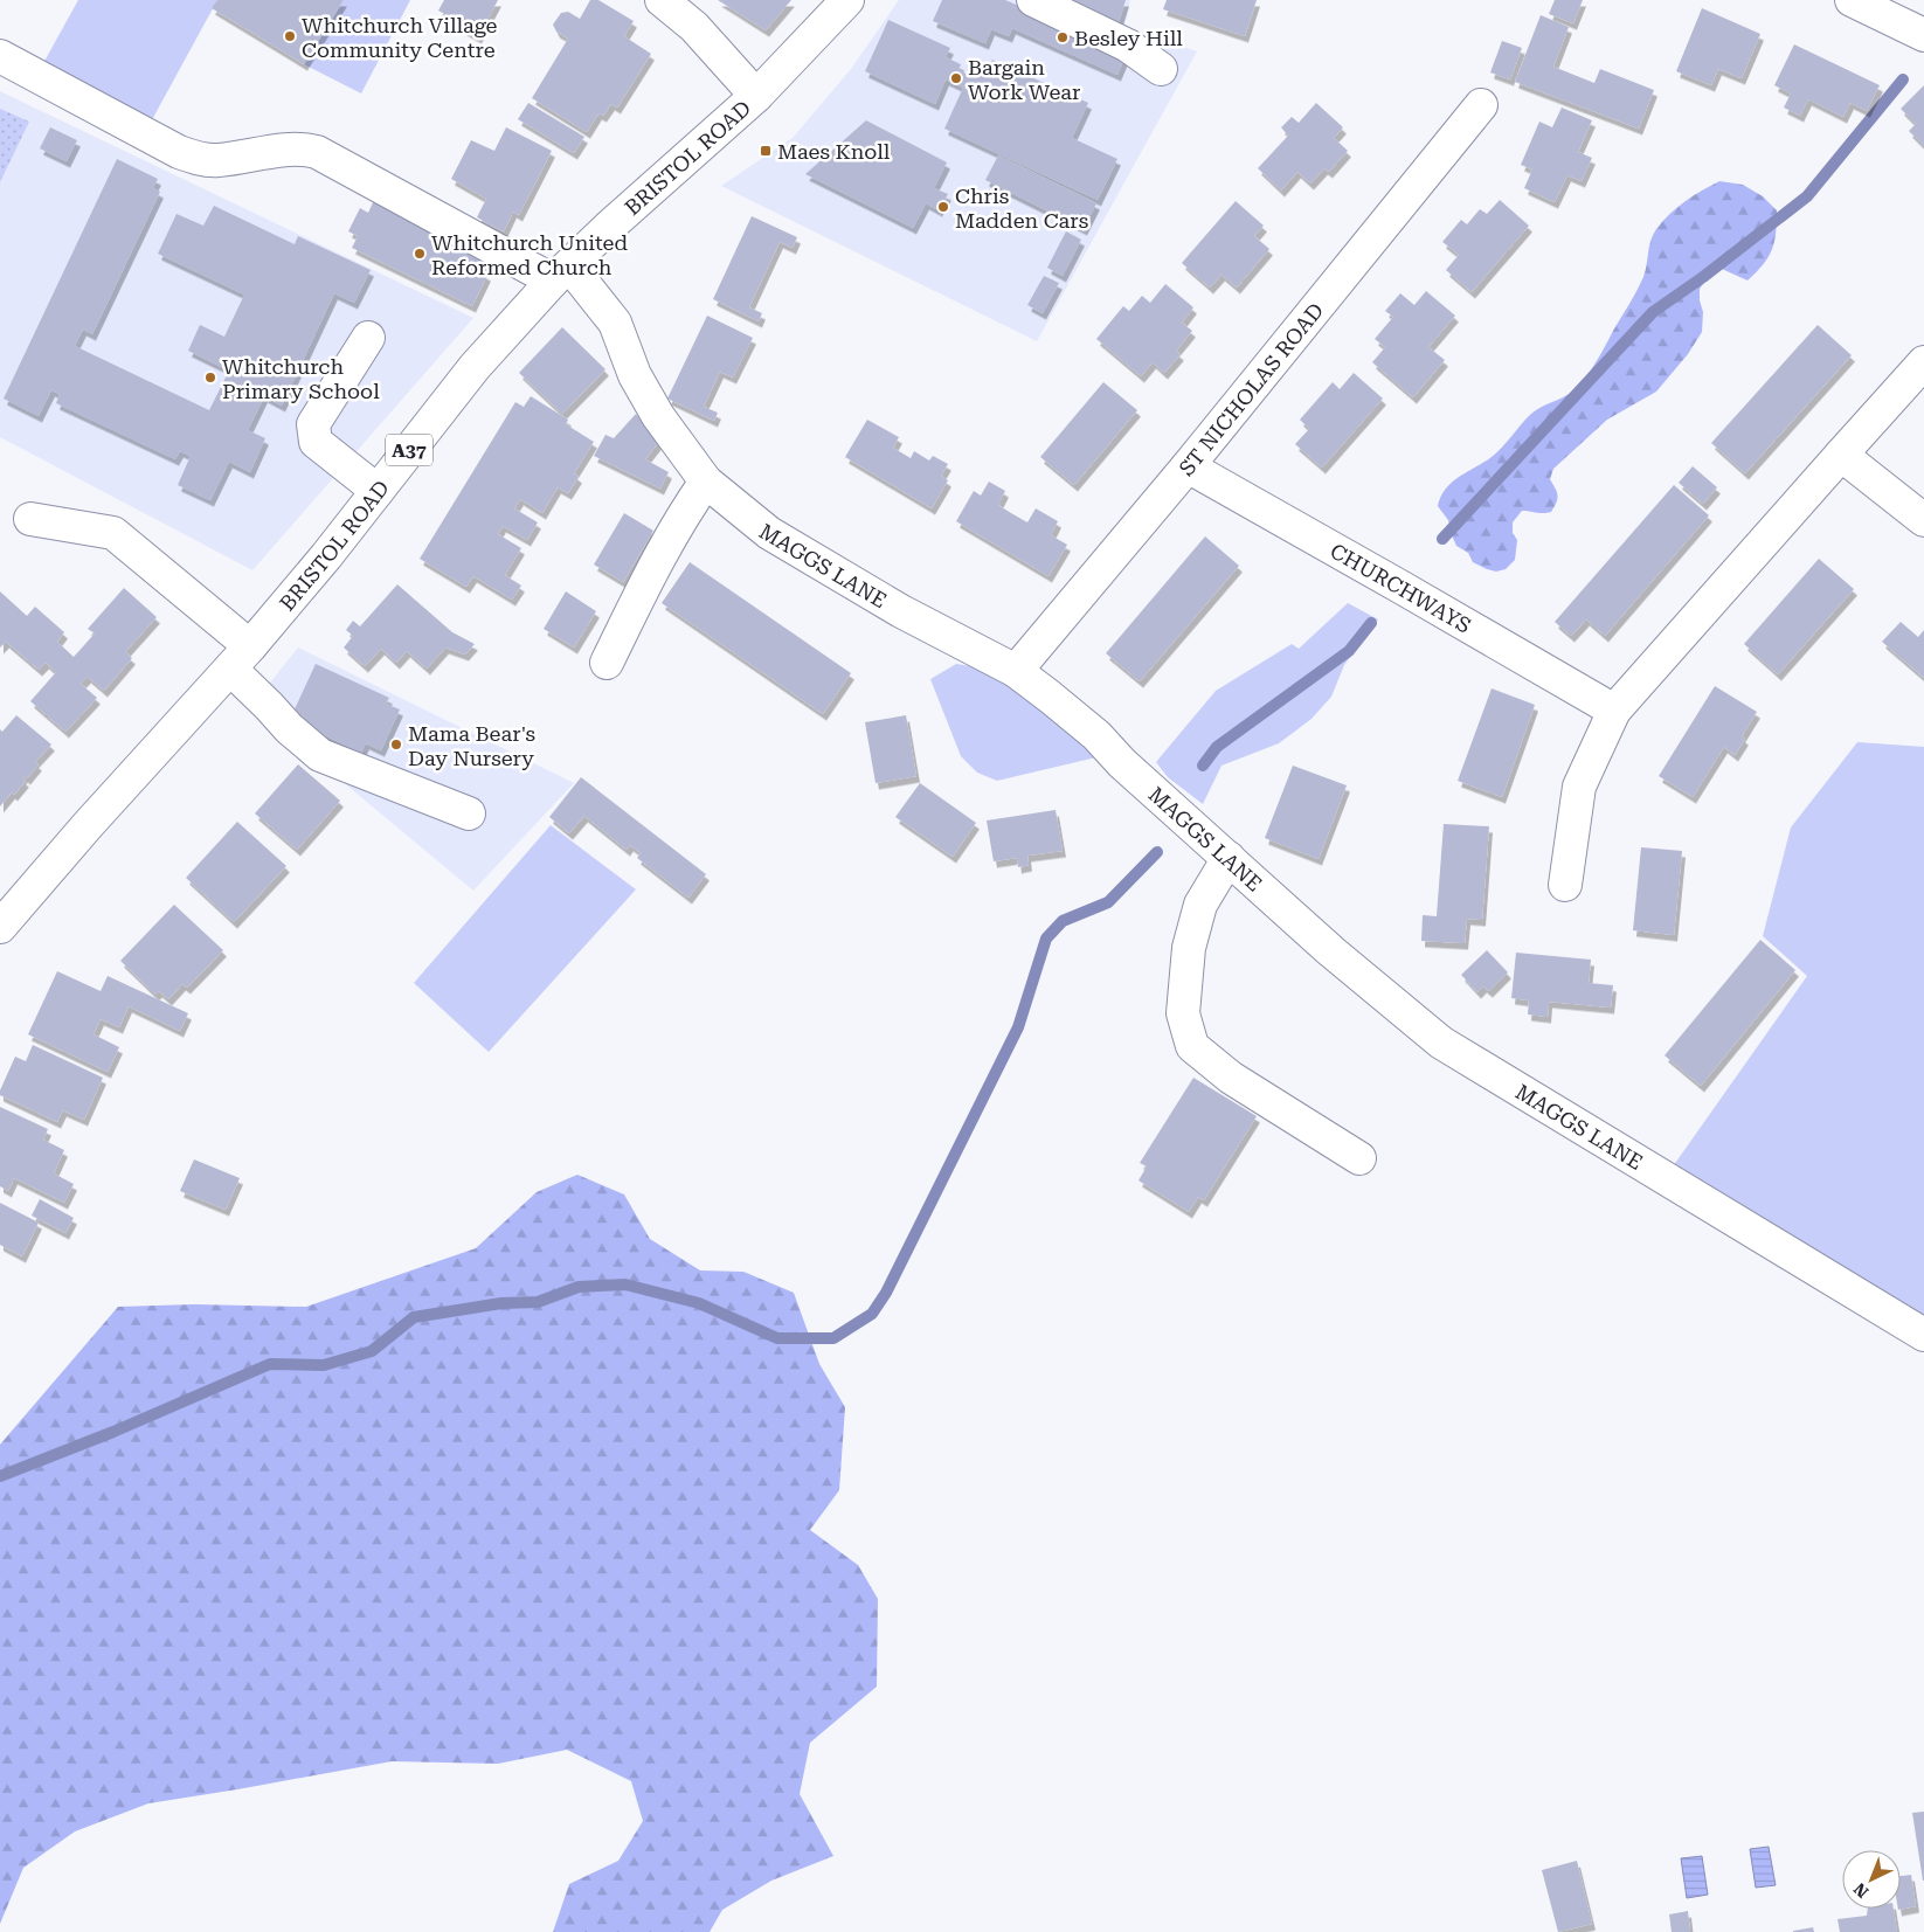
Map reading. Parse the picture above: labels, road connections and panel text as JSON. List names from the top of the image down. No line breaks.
{"streets":{"main road":["BRISTOL ROAD","ST NICHOLAS ROAD","A37","MAGGS LANE","CHURCHWAYS"]},"crossings":[["BRISTOL ROAD","MAGGS LANE"],["ST NICHOLAS ROAD","MAGGS LANE"],["ST NICHOLAS ROAD","CHURCHWAYS"]],"places":{"other":["Whitchurch Village Community Centre","Besley Hill","Bargain Work Wear","Chris Madden Cars","Whitchurch United Reformed Church","Whitchurch Primary School","Mama Bear's Day Nursery"],"transit":["Maes Knoll"]},"north":"bottom left"}
